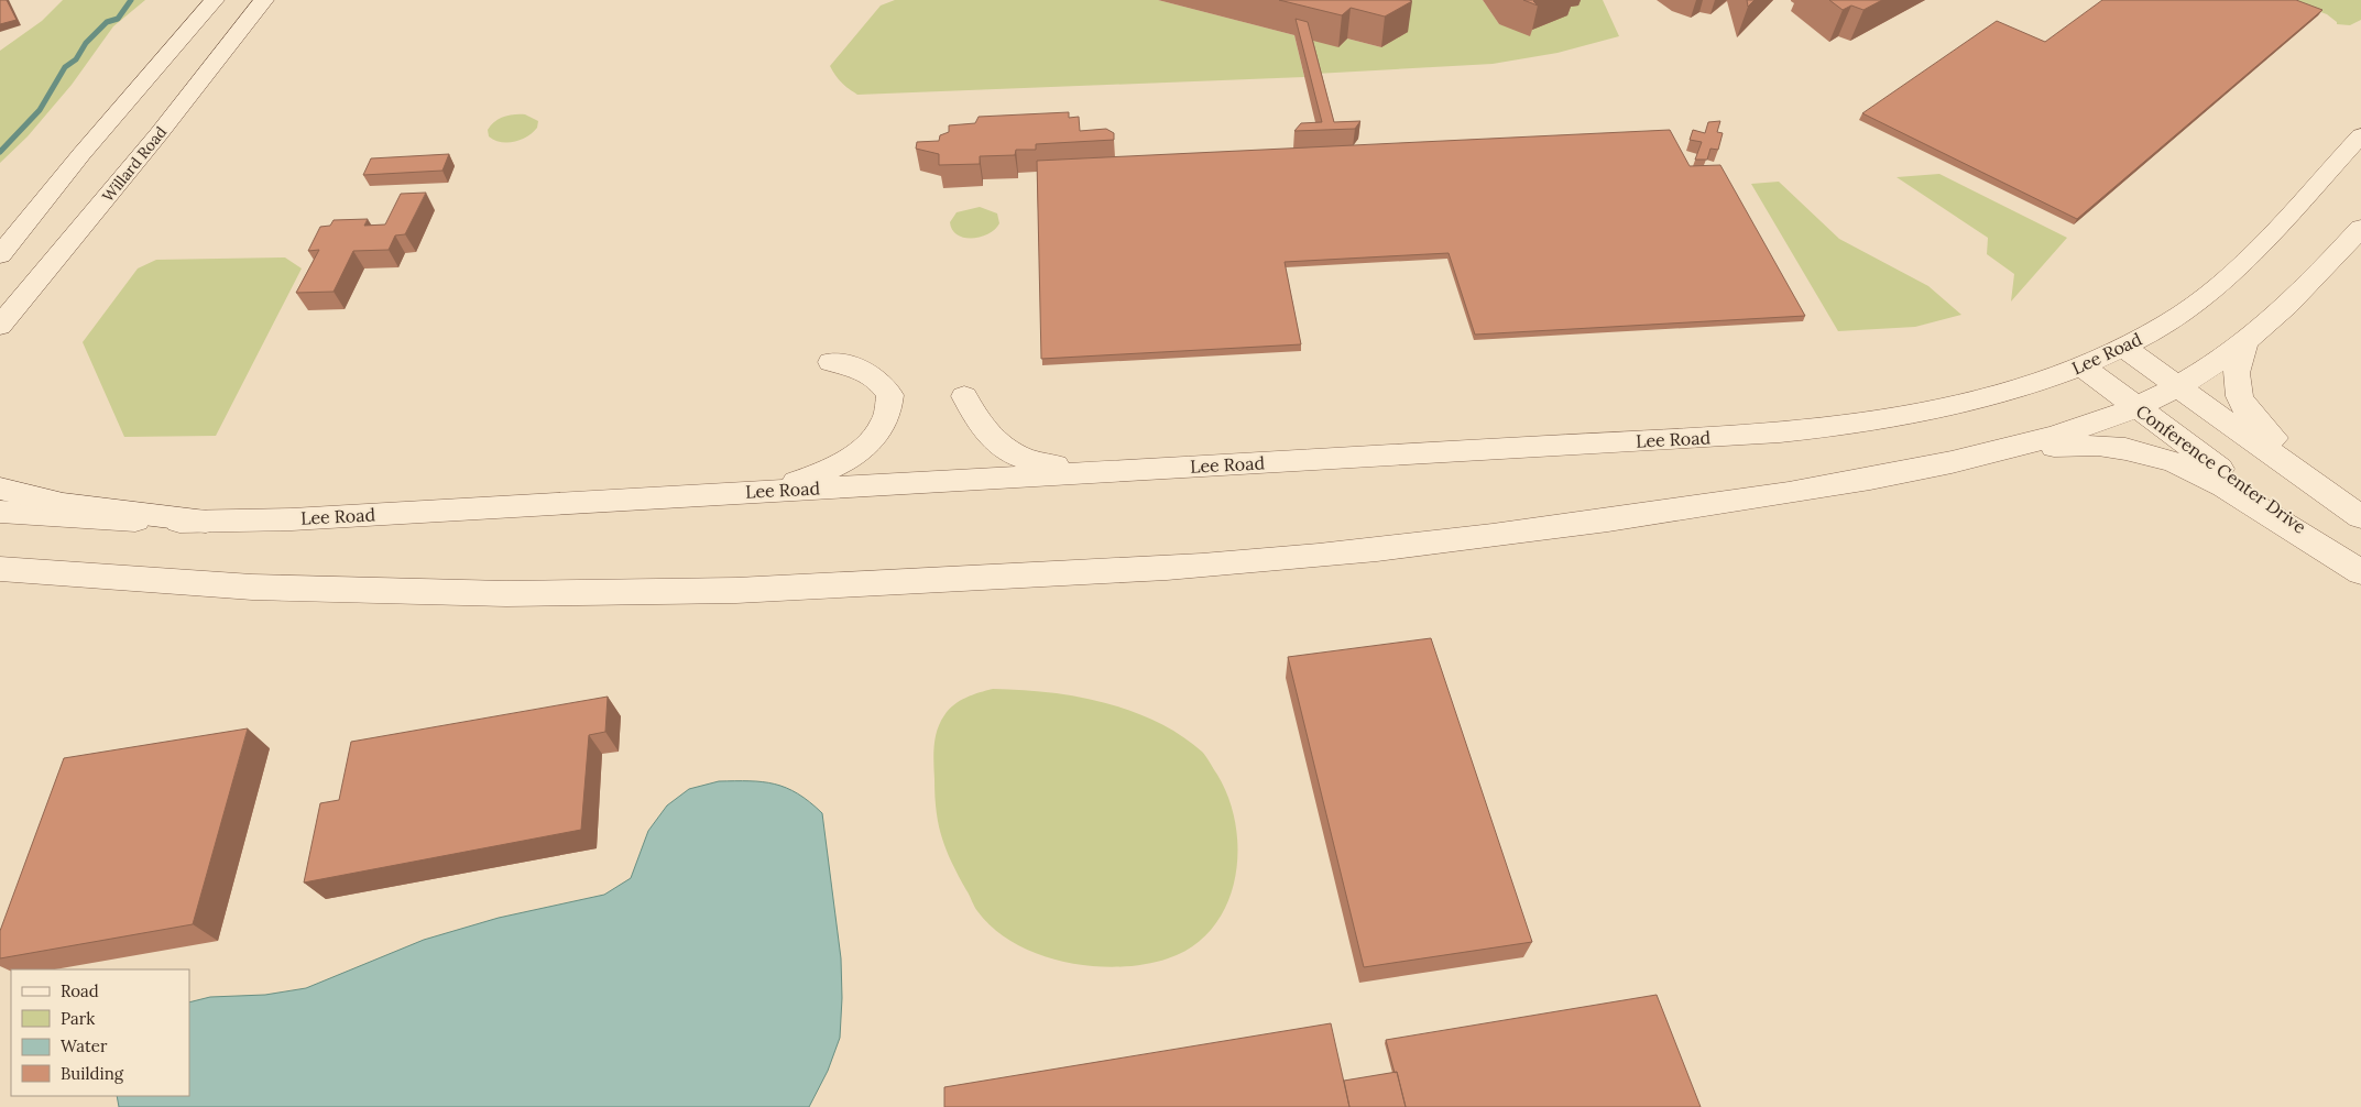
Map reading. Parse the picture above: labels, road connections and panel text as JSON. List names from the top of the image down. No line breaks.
{"streets":{"street":["Willard Road","Lee Road","Conference Center Drive"]},"crossings":[["Lee Road","Conference Center Drive"]],"legend":["Road","Park","Water","Building"]}
